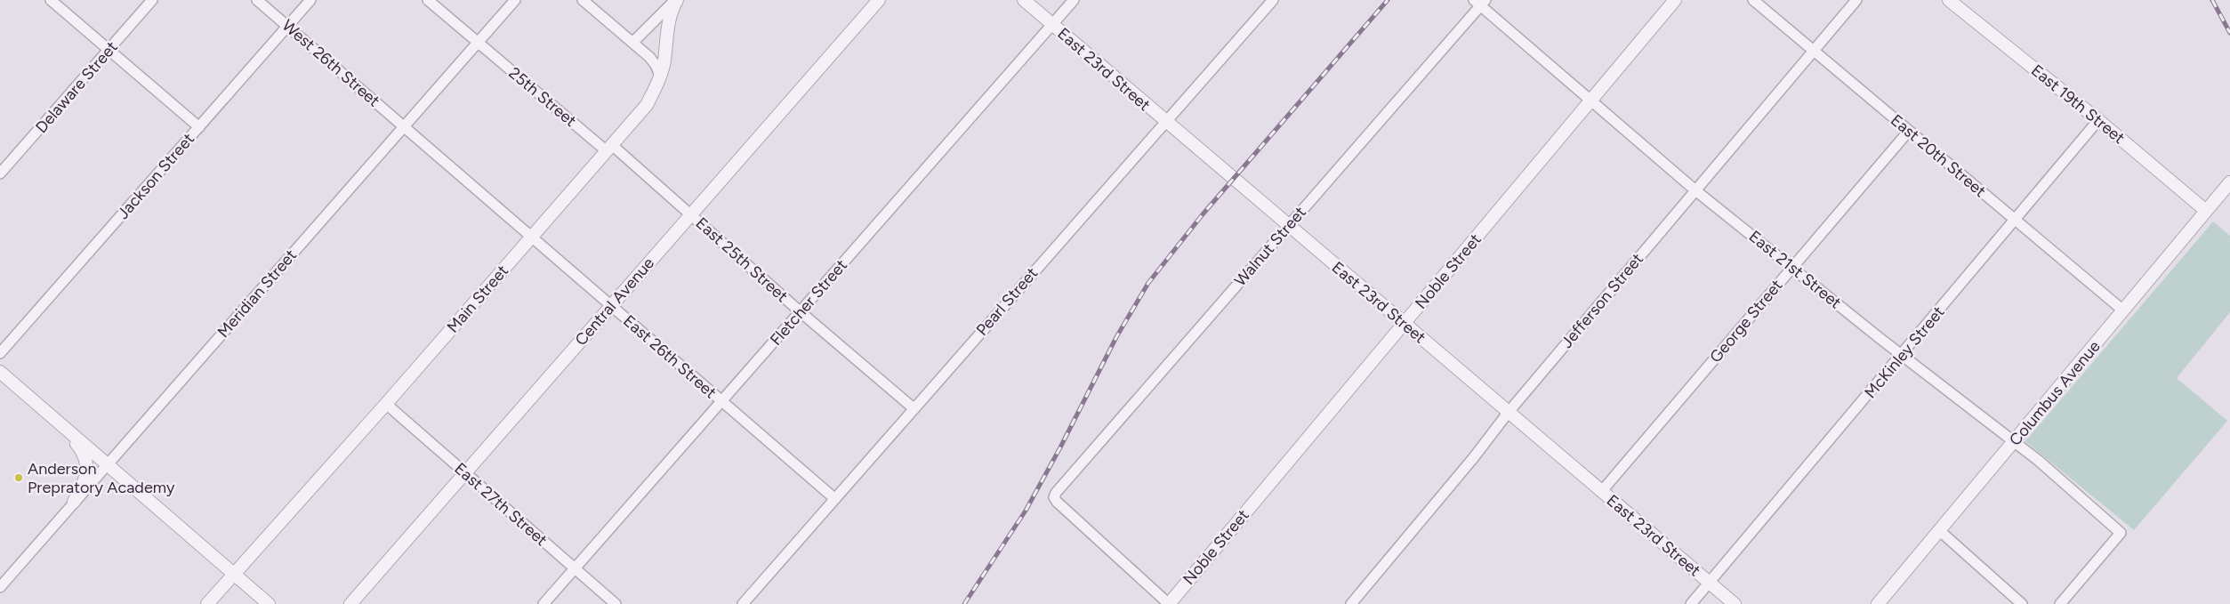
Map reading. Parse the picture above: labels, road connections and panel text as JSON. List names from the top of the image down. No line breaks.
{"streets":{"street":["West 26th Street","East 23rd Street","Delaware Street","25th Street","East 19th Street","East 20th Street","Jackson Street","Walnut Street","East 25th Street","East 21st Street","Noble Street","Meridian Street","Main Street","Jefferson Street","Central Avenue","Pearl Street","Fletcher Street","George Street","McKinley Street","East 26th Street","Columbus Avenue","East 27th Street"]},"crossings":[["West 26th Street","Jackson Street"],["West 26th Street","Meridian Street"],["West 26th Street","East 26th Street"],["East 23rd Street","Walnut Street"],["East 23rd Street","Noble Street"],["East 23rd Street","Jefferson Street"],["East 23rd Street","Pearl Street"],["East 23rd Street","Fletcher Street"],["East 23rd Street","George Street"],["East 23rd Street","McKinley Street"],["25th Street","East 25th Street"],["25th Street","Meridian Street"],["25th Street","Main Street"],["East 19th Street","McKinley Street"],["East 19th Street","Columbus Avenue"],["East 20th Street","Jefferson Street"],["East 20th Street","George Street"],["East 20th Street","McKinley Street"],["East 20th Street","Columbus Avenue"],["Walnut Street","East 21st Street"],["Walnut Street","Noble Street"],["East 25th Street","Main Street"],["East 25th Street","Central Avenue"],["East 25th Street","Pearl Street"],["East 25th Street","Fletcher Street"],["East 21st Street","Noble Street"],["East 21st Street","Jefferson Street"],["East 21st Street","George Street"],["East 21st Street","McKinley Street"],["East 21st Street","Columbus Avenue"],["Meridian Street","East 26th Street"],["Main Street","East 26th Street"],["Main Street","East 27th Street"],["Central Avenue","East 26th Street"],["Central Avenue","East 27th Street"],["Pearl Street","East 26th Street"],["Fletcher Street","East 26th Street"],["Fletcher Street","East 27th Street"]],"places":["Anderson Prepratory Academy"]}
